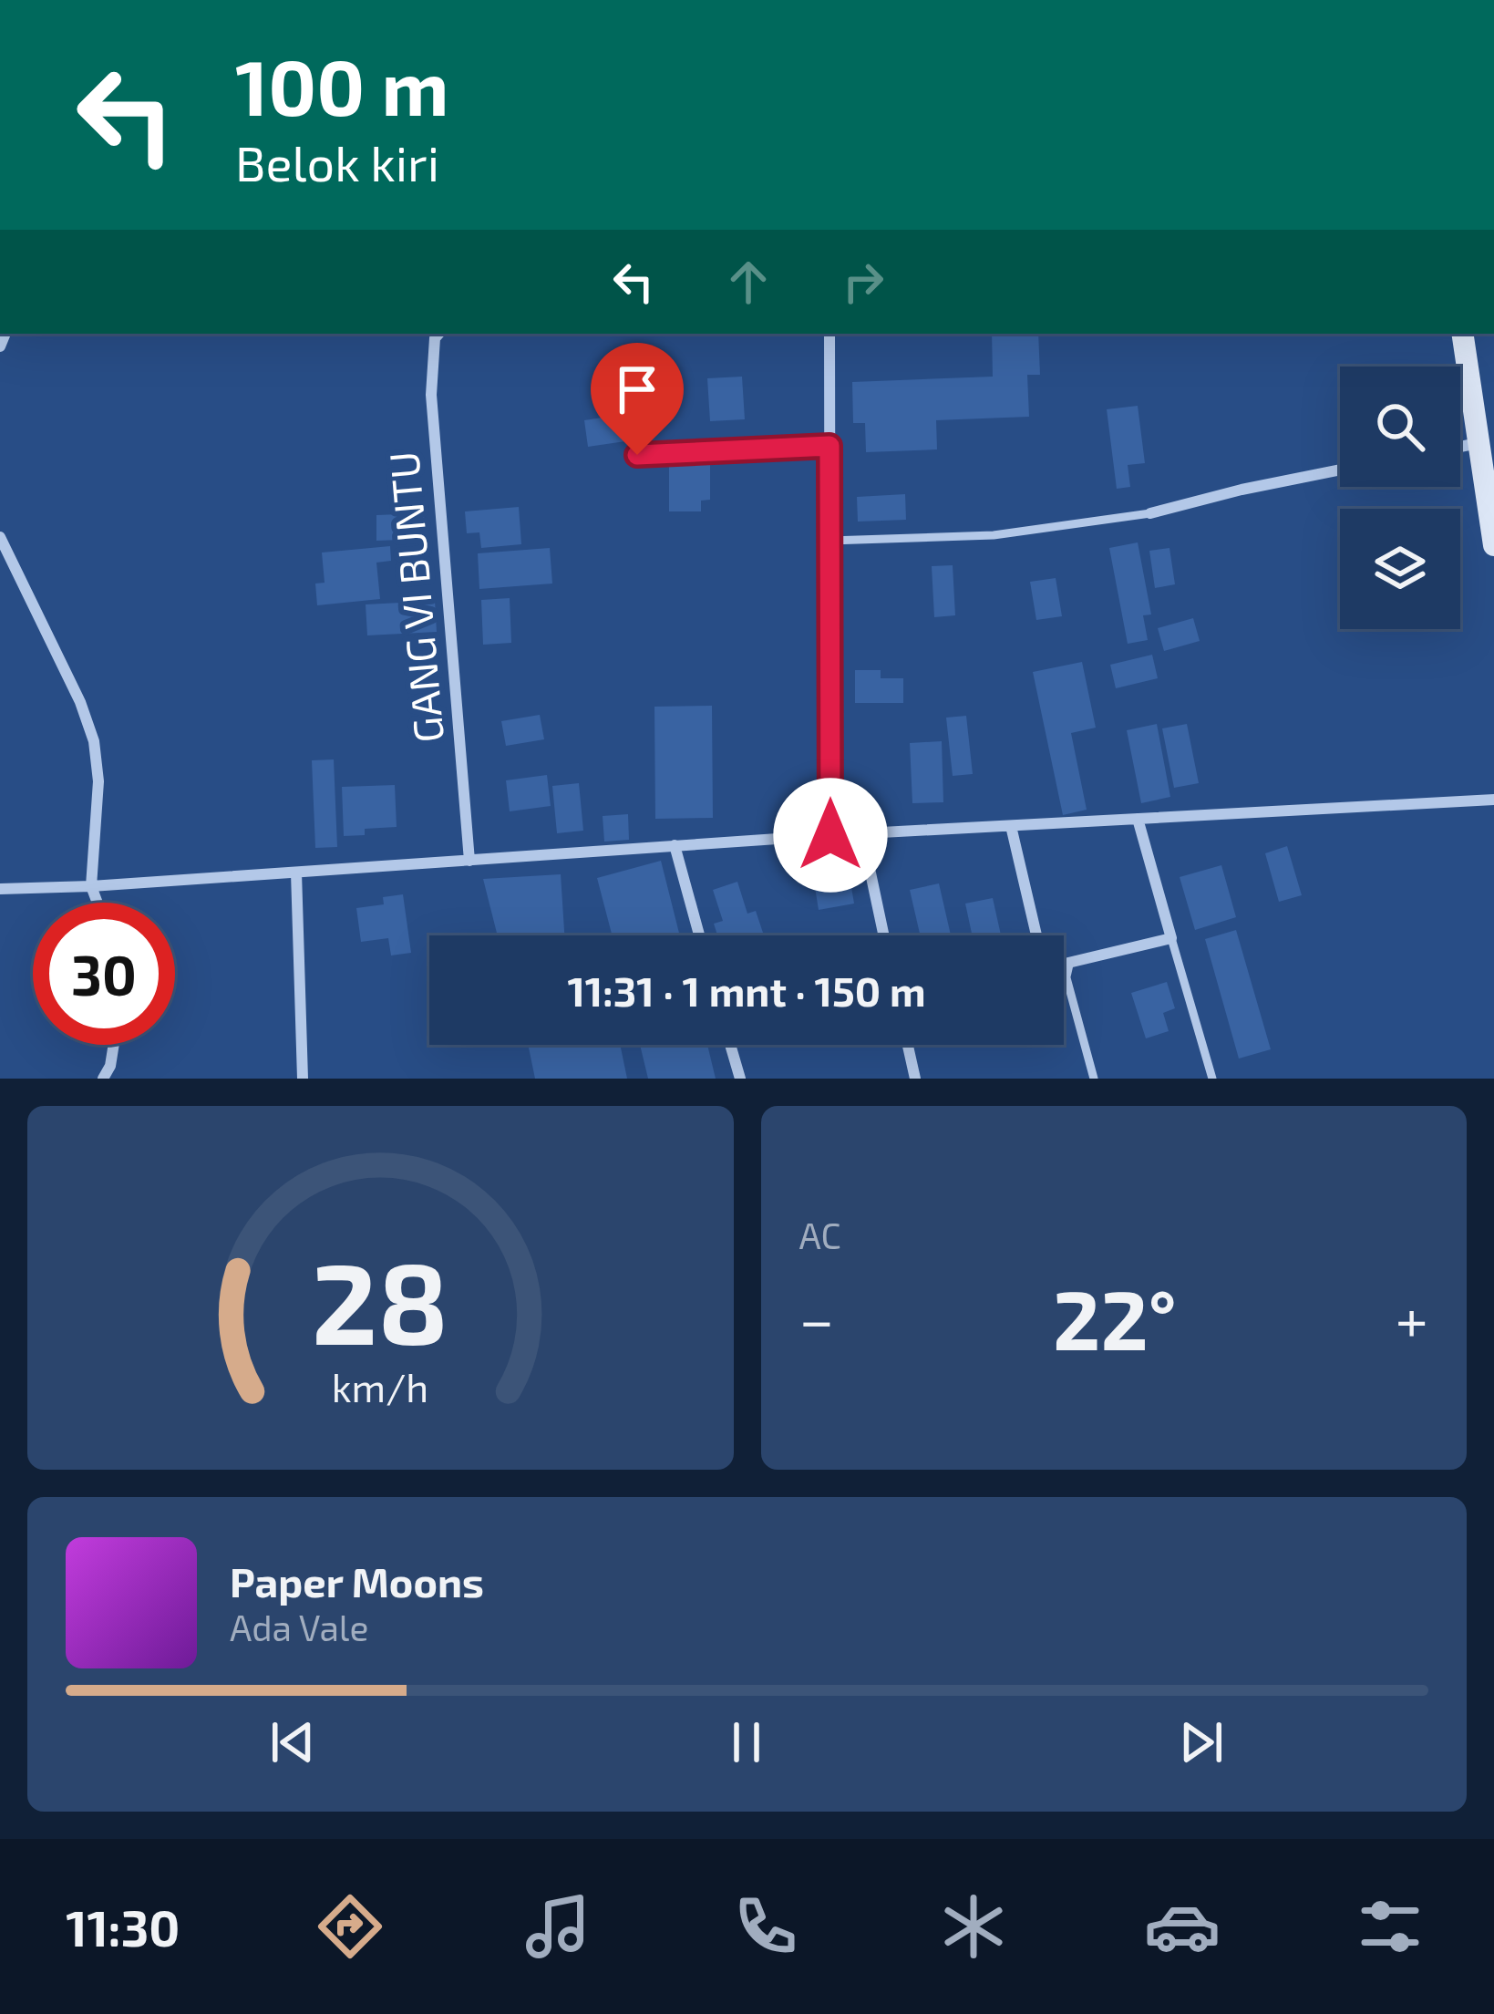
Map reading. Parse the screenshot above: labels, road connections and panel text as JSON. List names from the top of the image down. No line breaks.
{"streets":{"street":["GANG VI BUNTU"]},"page":{"turn":["100 m","Belok kiri"],"limit":"30","trip":"11:31 · 1 mnt · 150 m","tile":"AC","heat":["−","22°","+"],"song":["Paper Moons","Ada Vale"],"tabs":"11:30","gauge":["28","km/h"]}}
